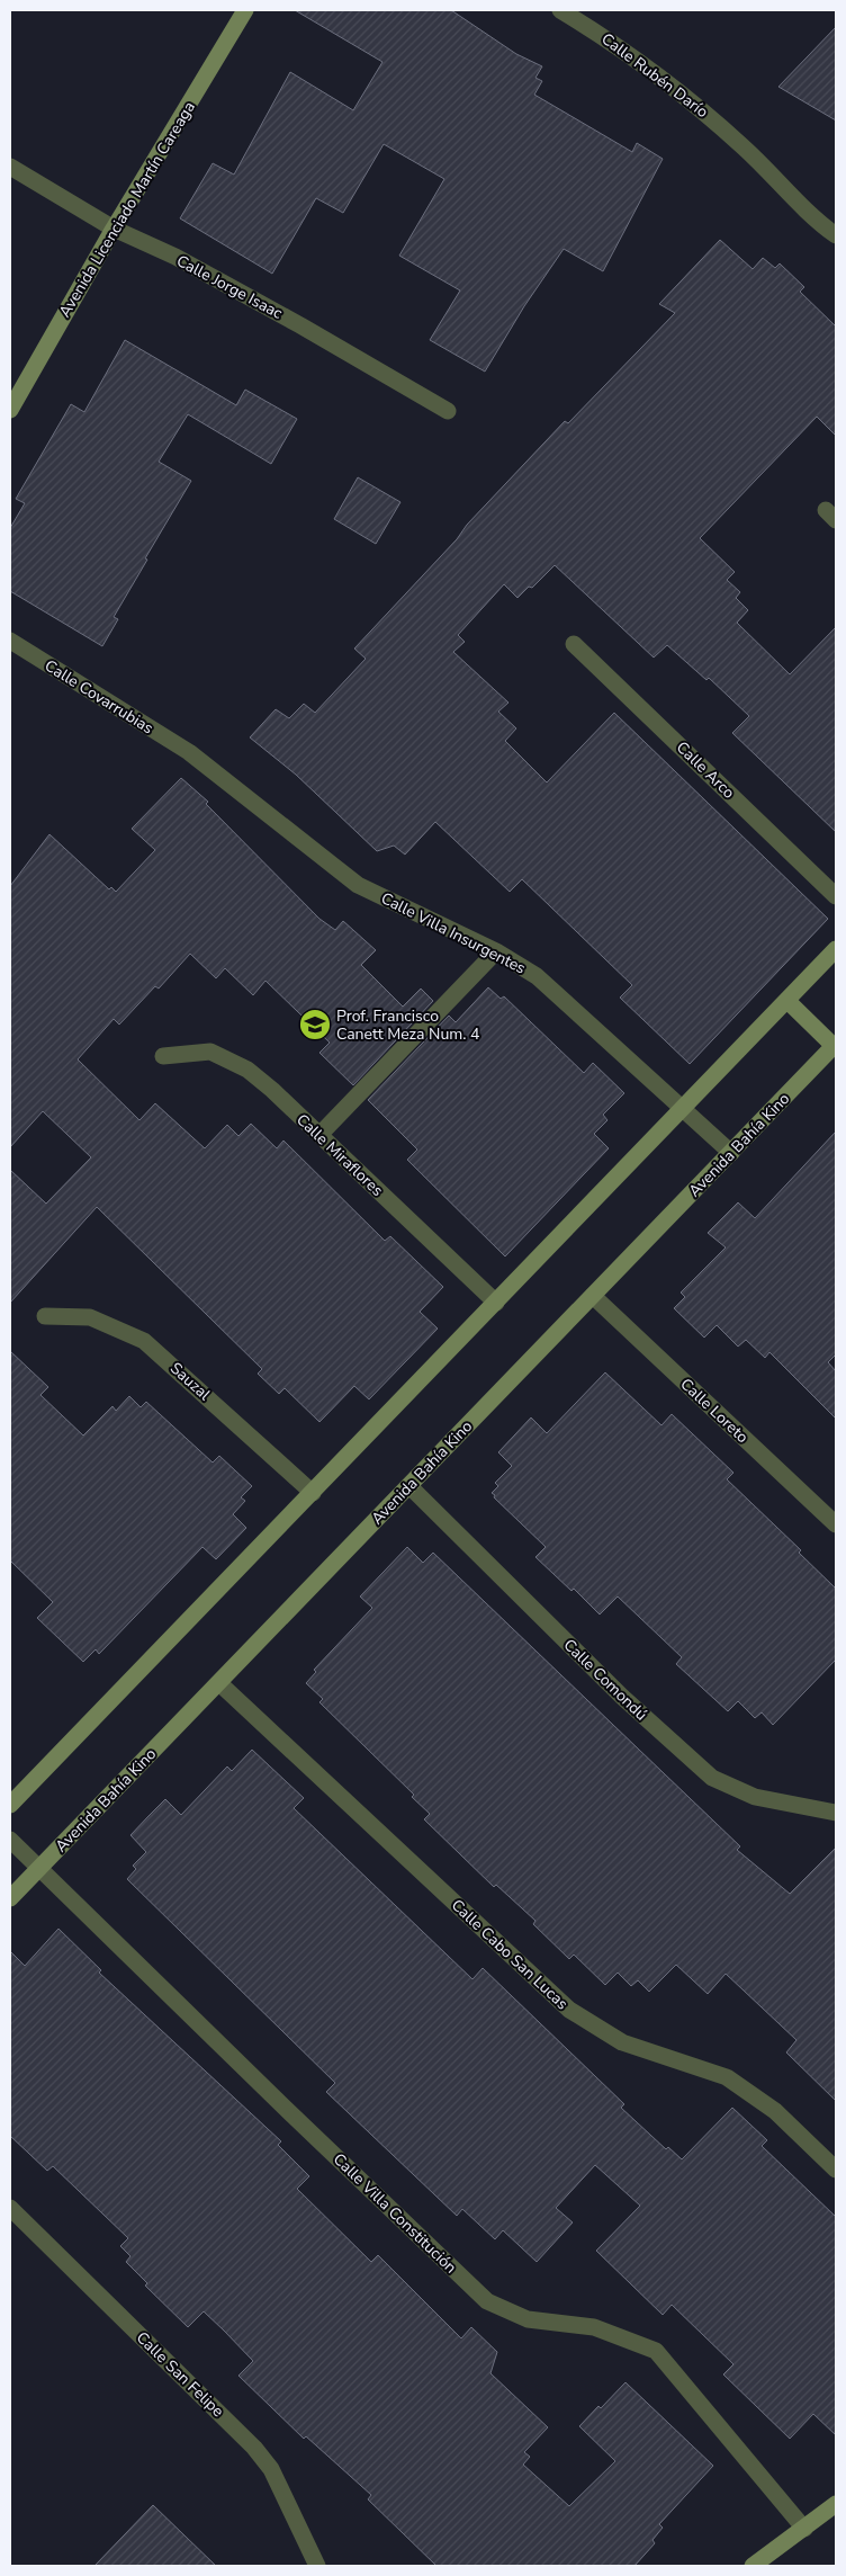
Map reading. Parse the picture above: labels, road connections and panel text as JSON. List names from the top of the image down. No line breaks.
{"streets":{"street":["Calle Rubén Darío","Avenida Licenciado Martín Careaga","Calle Jorge Isaac","Calle Covarrubias","Calle Arco","Calle Villa Insurgentes","Avenida Bahía Kino","Calle Miraflores","Sauzal","Calle Loreto","Calle Comondú","Calle Cabo San Lucas","Calle Villa Constitución","Calle San Felipe"]},"crossings":[["Avenida Licenciado Martín Careaga","Calle Jorge Isaac"],["Calle Covarrubias","Calle Villa Insurgentes"],["Calle Villa Insurgentes","Avenida Bahía Kino"],["Avenida Bahía Kino","Calle Loreto"],["Avenida Bahía Kino","Calle Comondú"],["Avenida Bahía Kino","Calle Cabo San Lucas"],["Avenida Bahía Kino","Calle Villa Constitución"]],"places":{"school or university":["Prof. Francisco Canett Meza Num. 4"]}}
